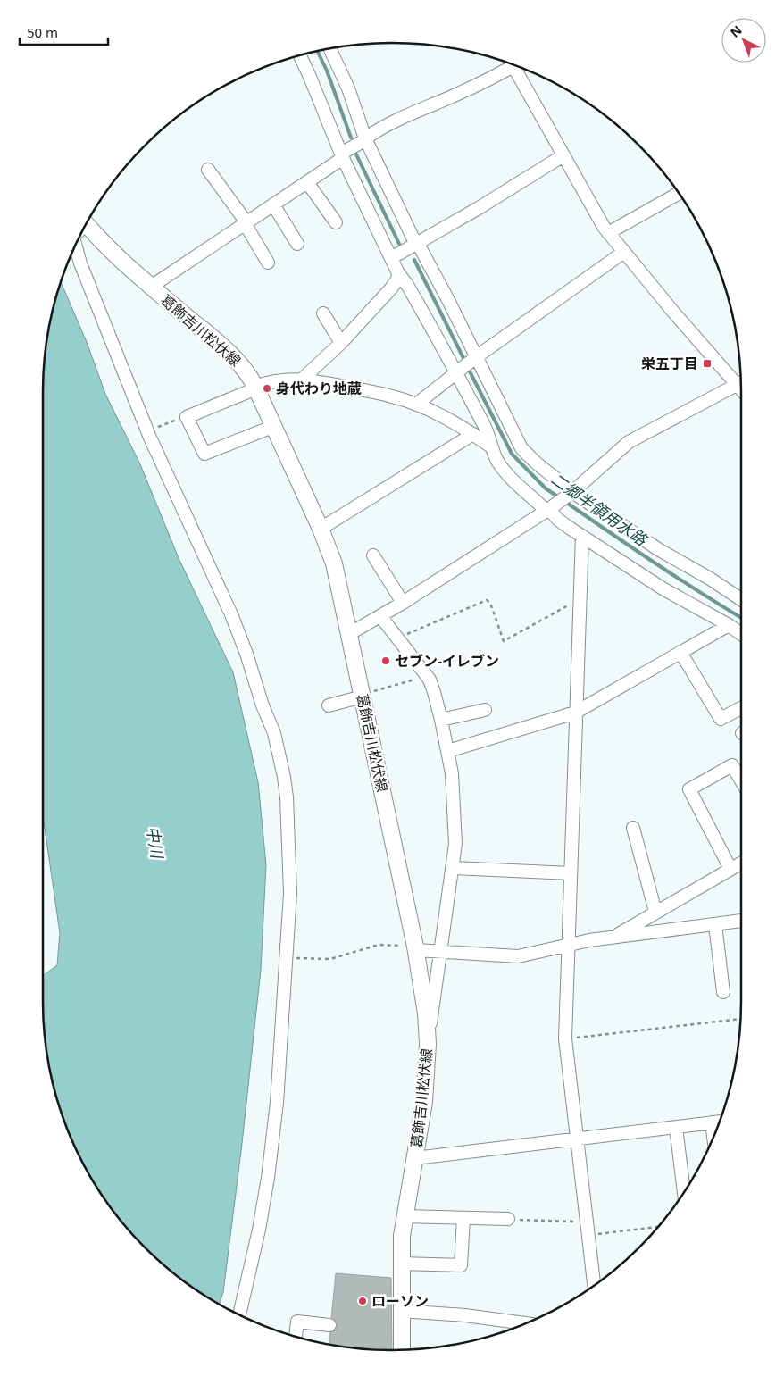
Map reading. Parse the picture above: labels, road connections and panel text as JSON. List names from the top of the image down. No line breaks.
{"streets":{"main road":["葛飾吉川松伏線"]},"water":["二郷半領用水路","中川"],"places":{"transit":["栄五丁目"],"other":["身代わり地蔵","セブン-イレブン","ローソン"]},"scale_bar":"50 m","north":"top left"}
